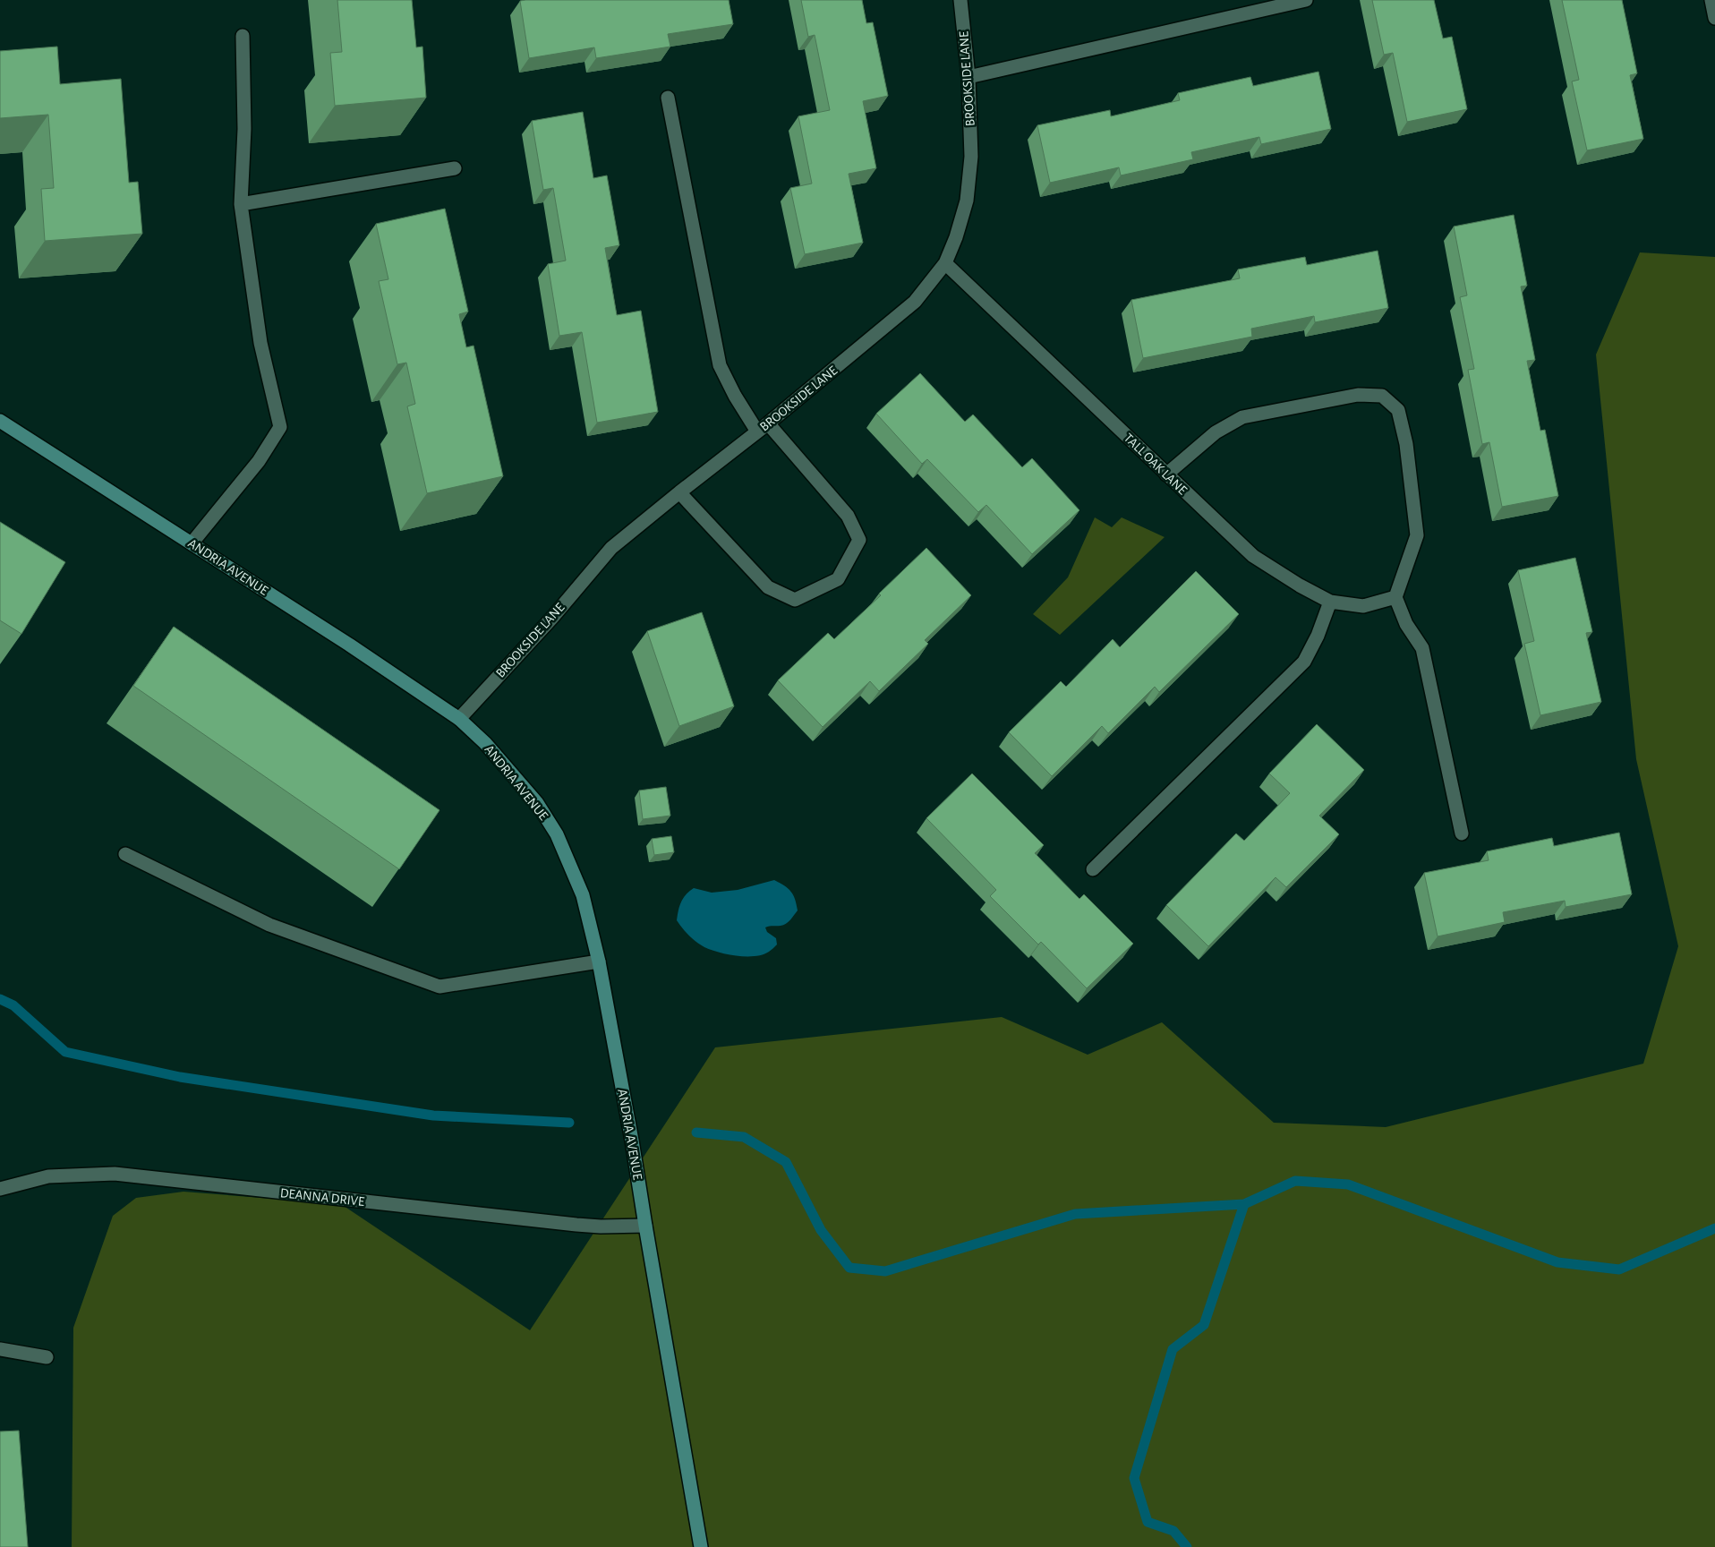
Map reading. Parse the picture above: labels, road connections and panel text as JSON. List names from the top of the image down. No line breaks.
{"streets":{"street":["ANDRIA AVENUE"],"lane":["BROOKSIDE LANE","TALL OAK LANE","DEANNA DRIVE"]},"crossings":[["BROOKSIDE LANE","TALL OAK LANE"],["BROOKSIDE LANE","ANDRIA AVENUE"],["ANDRIA AVENUE","DEANNA DRIVE"]]}
